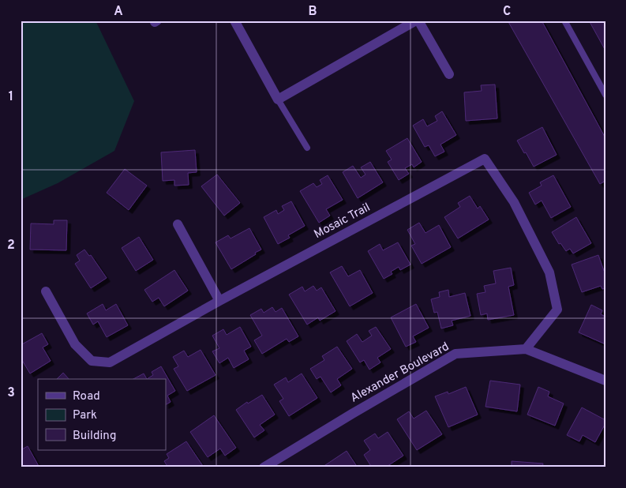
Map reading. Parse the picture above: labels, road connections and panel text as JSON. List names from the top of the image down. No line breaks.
{"streets":{"street":["Mosaic Trail","Alexander Boulevard"]},"crossings":[["Mosaic Trail","Alexander Boulevard"]],"legend":["Road","Park","Building"],"grid":{"columns":["A","B","C"],"rows":["1","2","3"]}}
